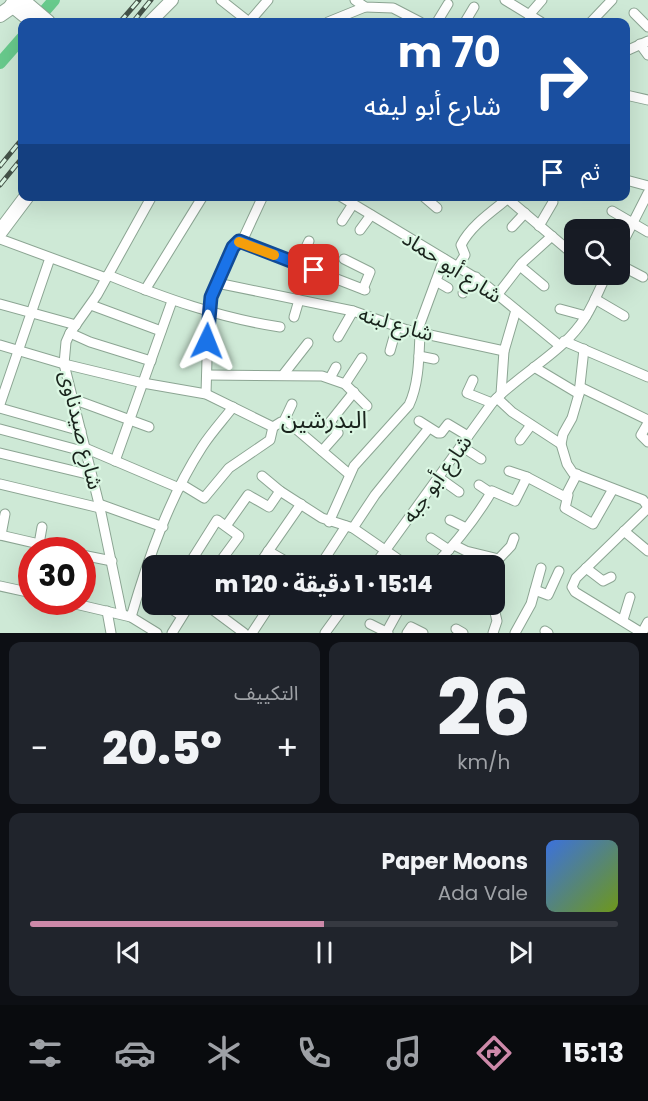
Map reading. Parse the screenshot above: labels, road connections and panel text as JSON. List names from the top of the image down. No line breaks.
{"streets":{"street":["شارع أبو حماد","شارع لبنه","شارع صيدناوى","شارع أبو جبه"]},"crossings":[["شارع أبو حماد","شارع أبو جبه"]],"districts":["البدرشين"],"page":{"turn":["70 m","شارع أبو ليفه"],"then":"ثم","limit":"30","trip":"15:14 · 1 دقيقة · 120 m","tile":[["26","km/h"],"التكييف"],"heat":["−","20.5°","+"],"song":["Paper Moons","Ada Vale"],"tabs":"15:13"}}
